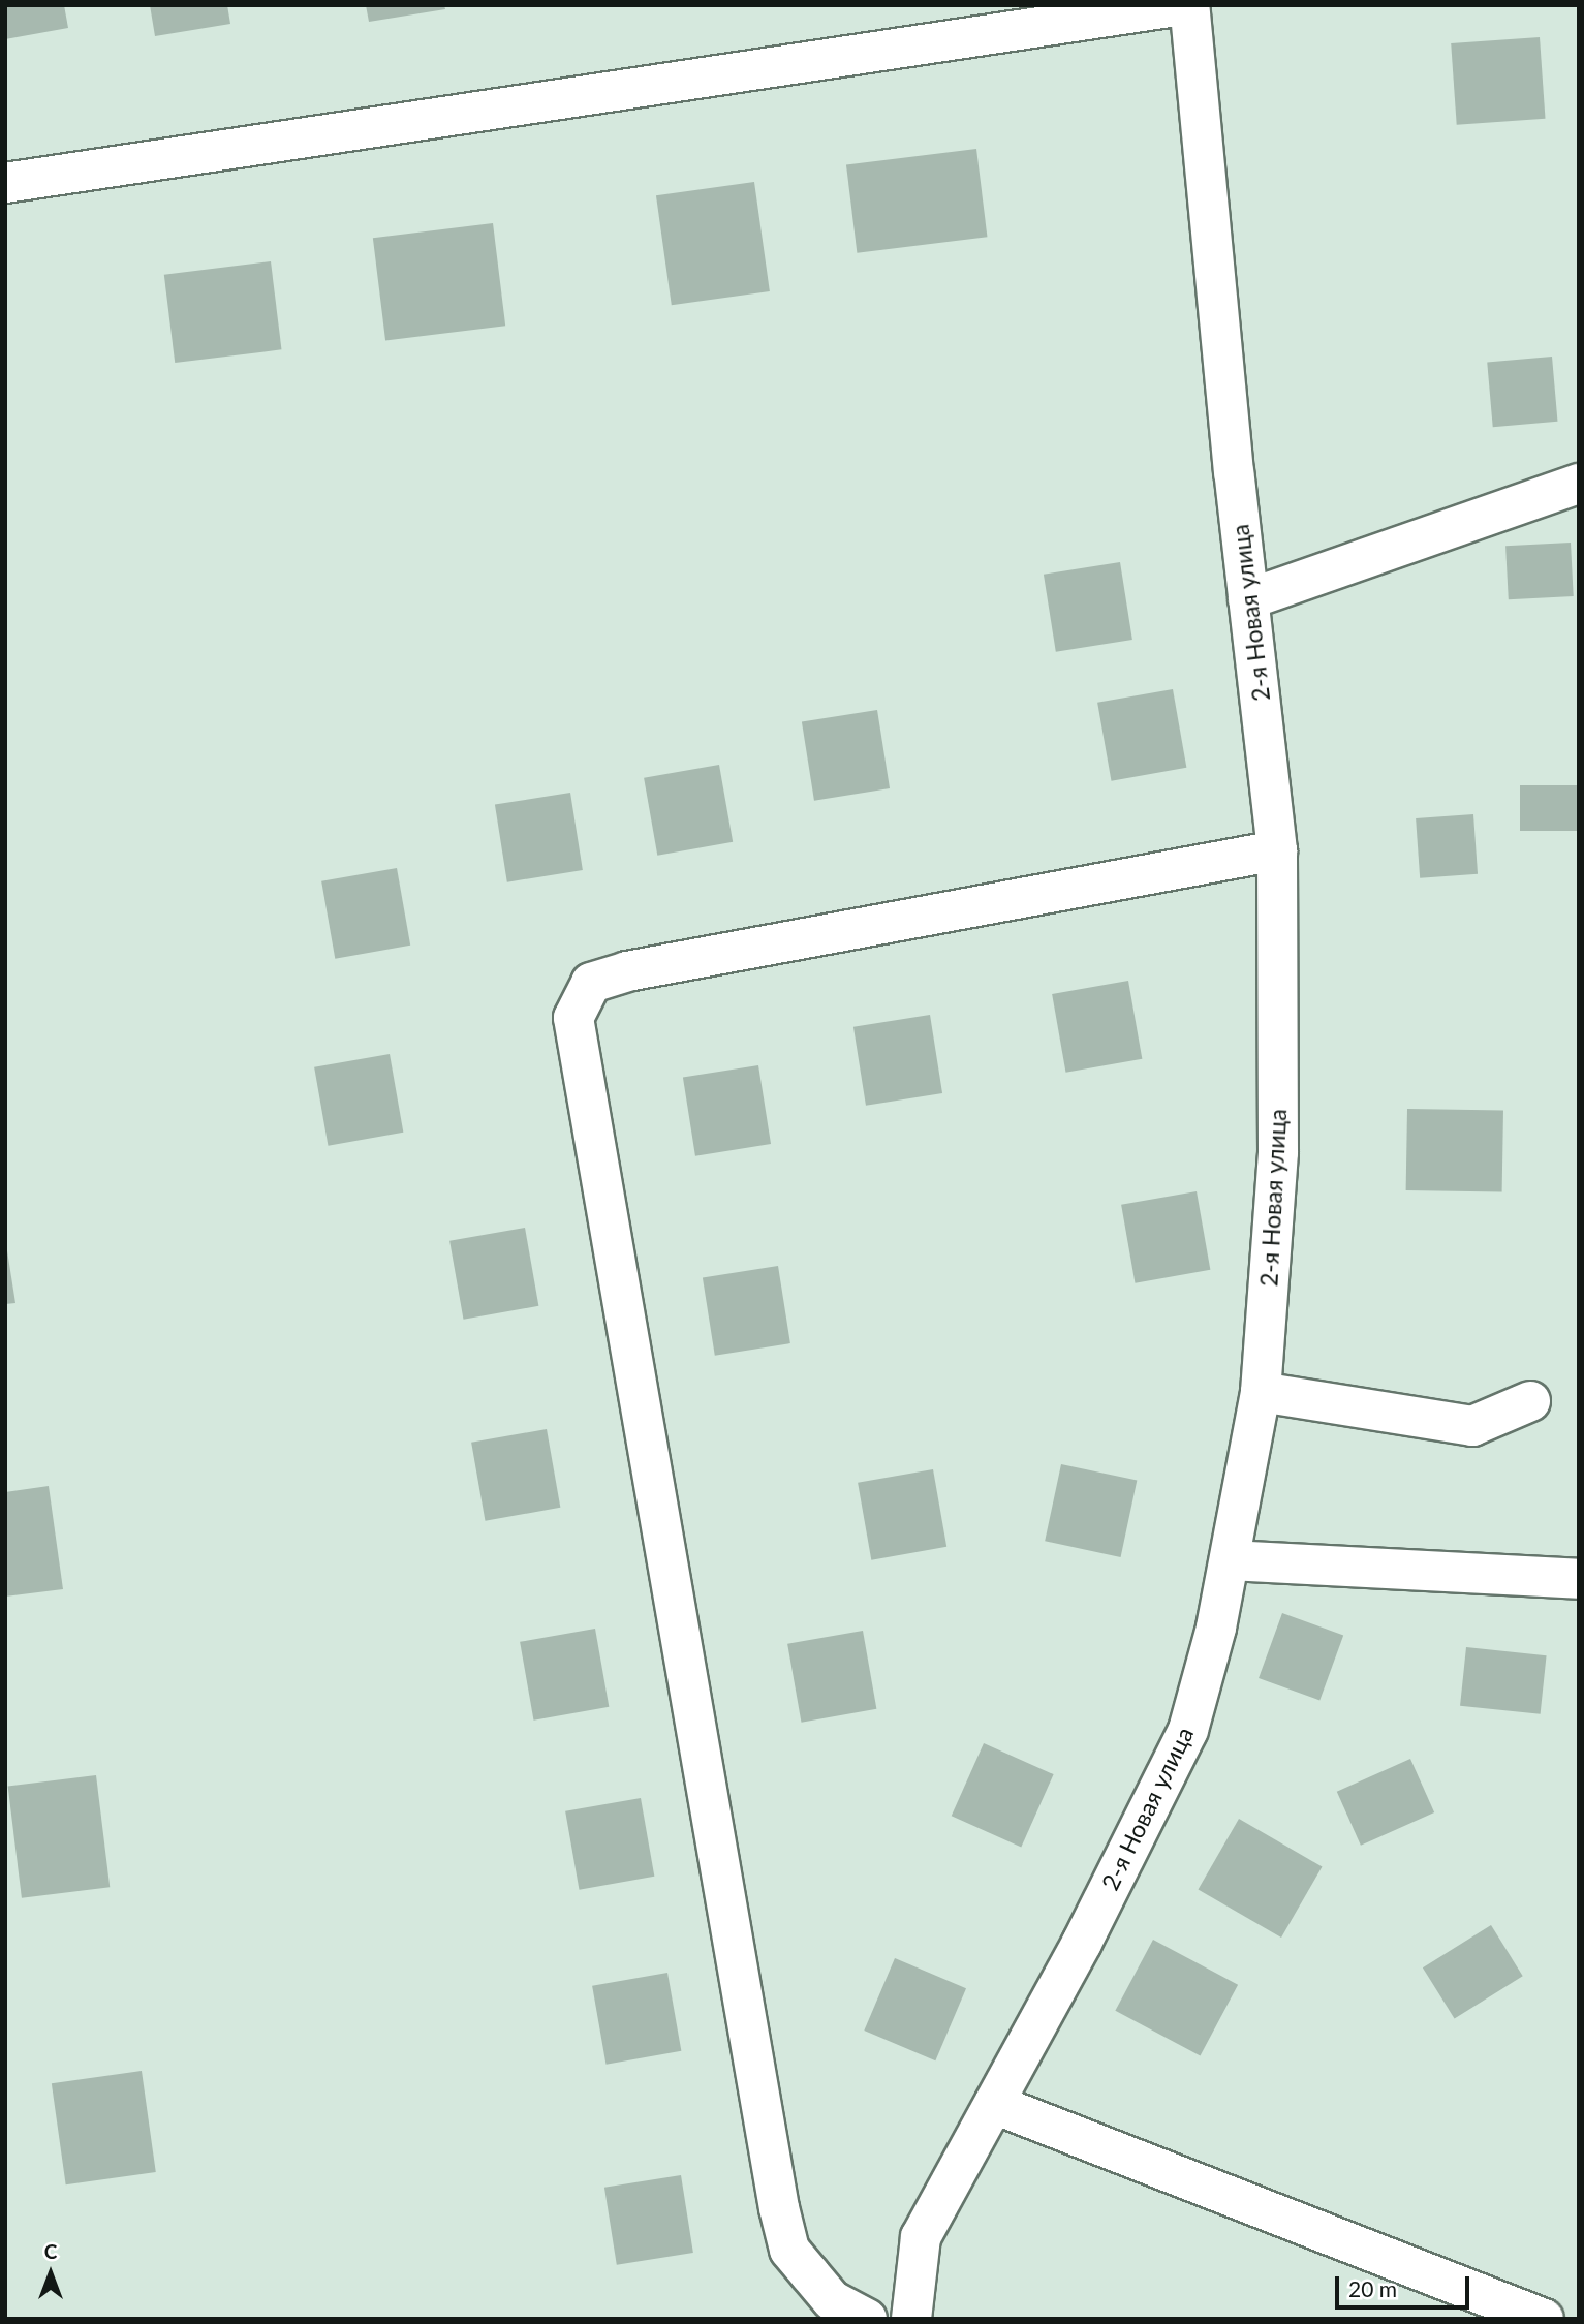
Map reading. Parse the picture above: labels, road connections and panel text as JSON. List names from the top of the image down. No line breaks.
{"streets":{"street":["2-я Новая улица"]},"scale_bar":"20 m","north":"top"}
